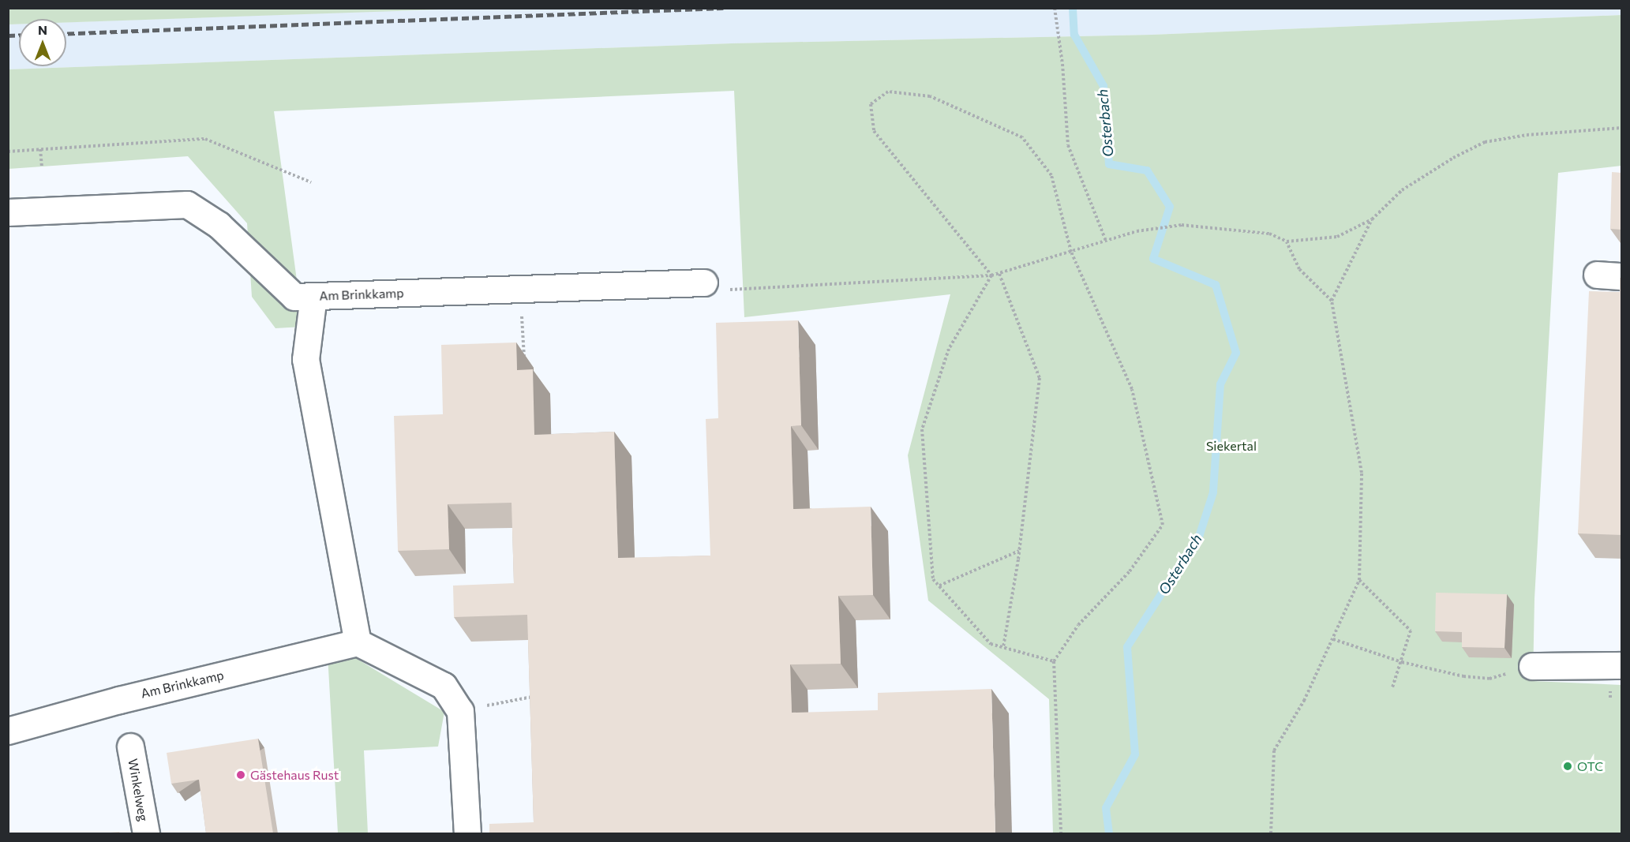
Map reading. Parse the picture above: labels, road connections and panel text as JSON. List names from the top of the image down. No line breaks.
{"streets":{"street":["Am Brinkkamp","Winkelweg"]},"water":["Osterbach"],"parks":["Siekertal"],"places":["OTC","Gästehaus Rust"],"north":"top"}
